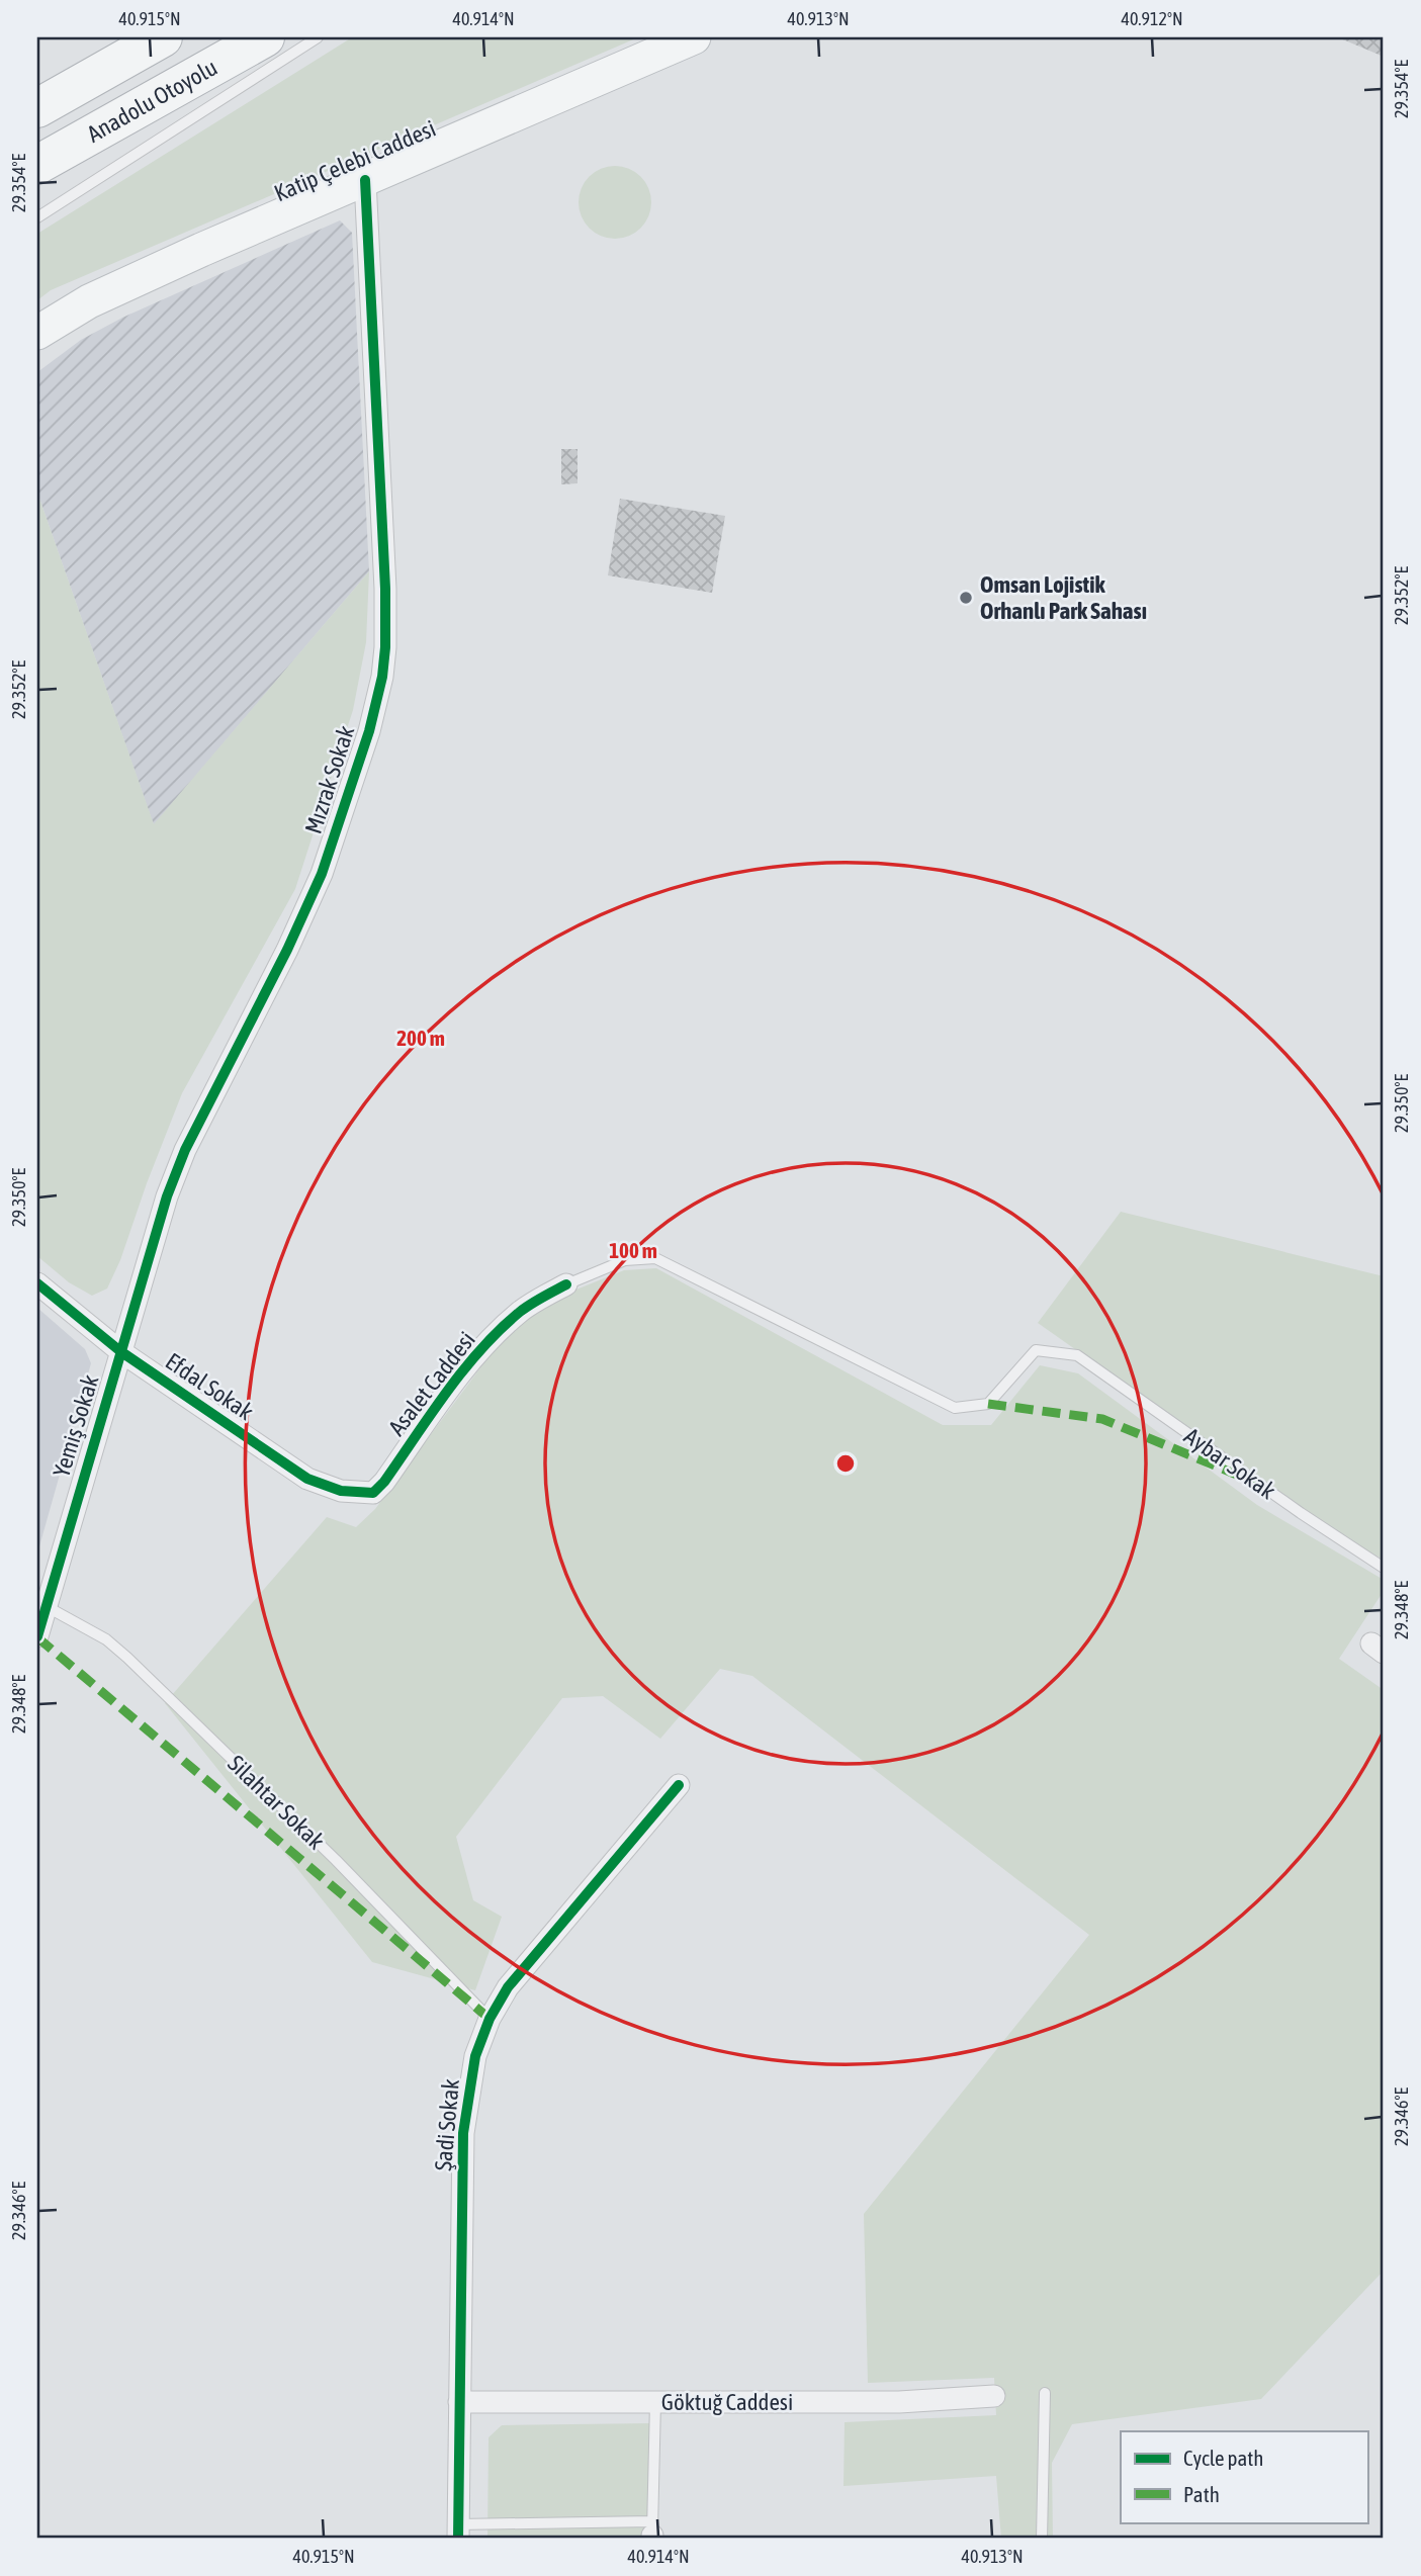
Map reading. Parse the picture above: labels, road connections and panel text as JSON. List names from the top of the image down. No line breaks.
{"streets":{"highway":["Anadolu Otoyolu"],"main road":["Katip Çelebi Caddesi"],"street":["Mızrak Sokak","Asalet Caddesi","Efdal Sokak","Yemiş Sokak","Şadi Sokak","Göktuğ Caddesi"],"lane":["Aybar Sokak","Silahtar Sokak"]},"crossings":[["Katip Çelebi Caddesi","Mızrak Sokak"],["Mızrak Sokak","Efdal Sokak"],["Mızrak Sokak","Yemiş Sokak"],["Asalet Caddesi","Efdal Sokak"],["Asalet Caddesi","Aybar Sokak"],["Efdal Sokak","Yemiş Sokak"],["Yemiş Sokak","Silahtar Sokak"],["Silahtar Sokak","Şadi Sokak"],["Şadi Sokak","Göktuğ Caddesi"]],"places":["Omsan Lojistik Orhanlı Park Sahası"],"legend":["Cycle path","Path"],"coordinates":["40.915°N","40.914°N","40.913°N","40.912°N","29.354°E","29.352°E","29.350°E","29.348°E","29.346°E"],"rings":["200 m","100 m"]}
